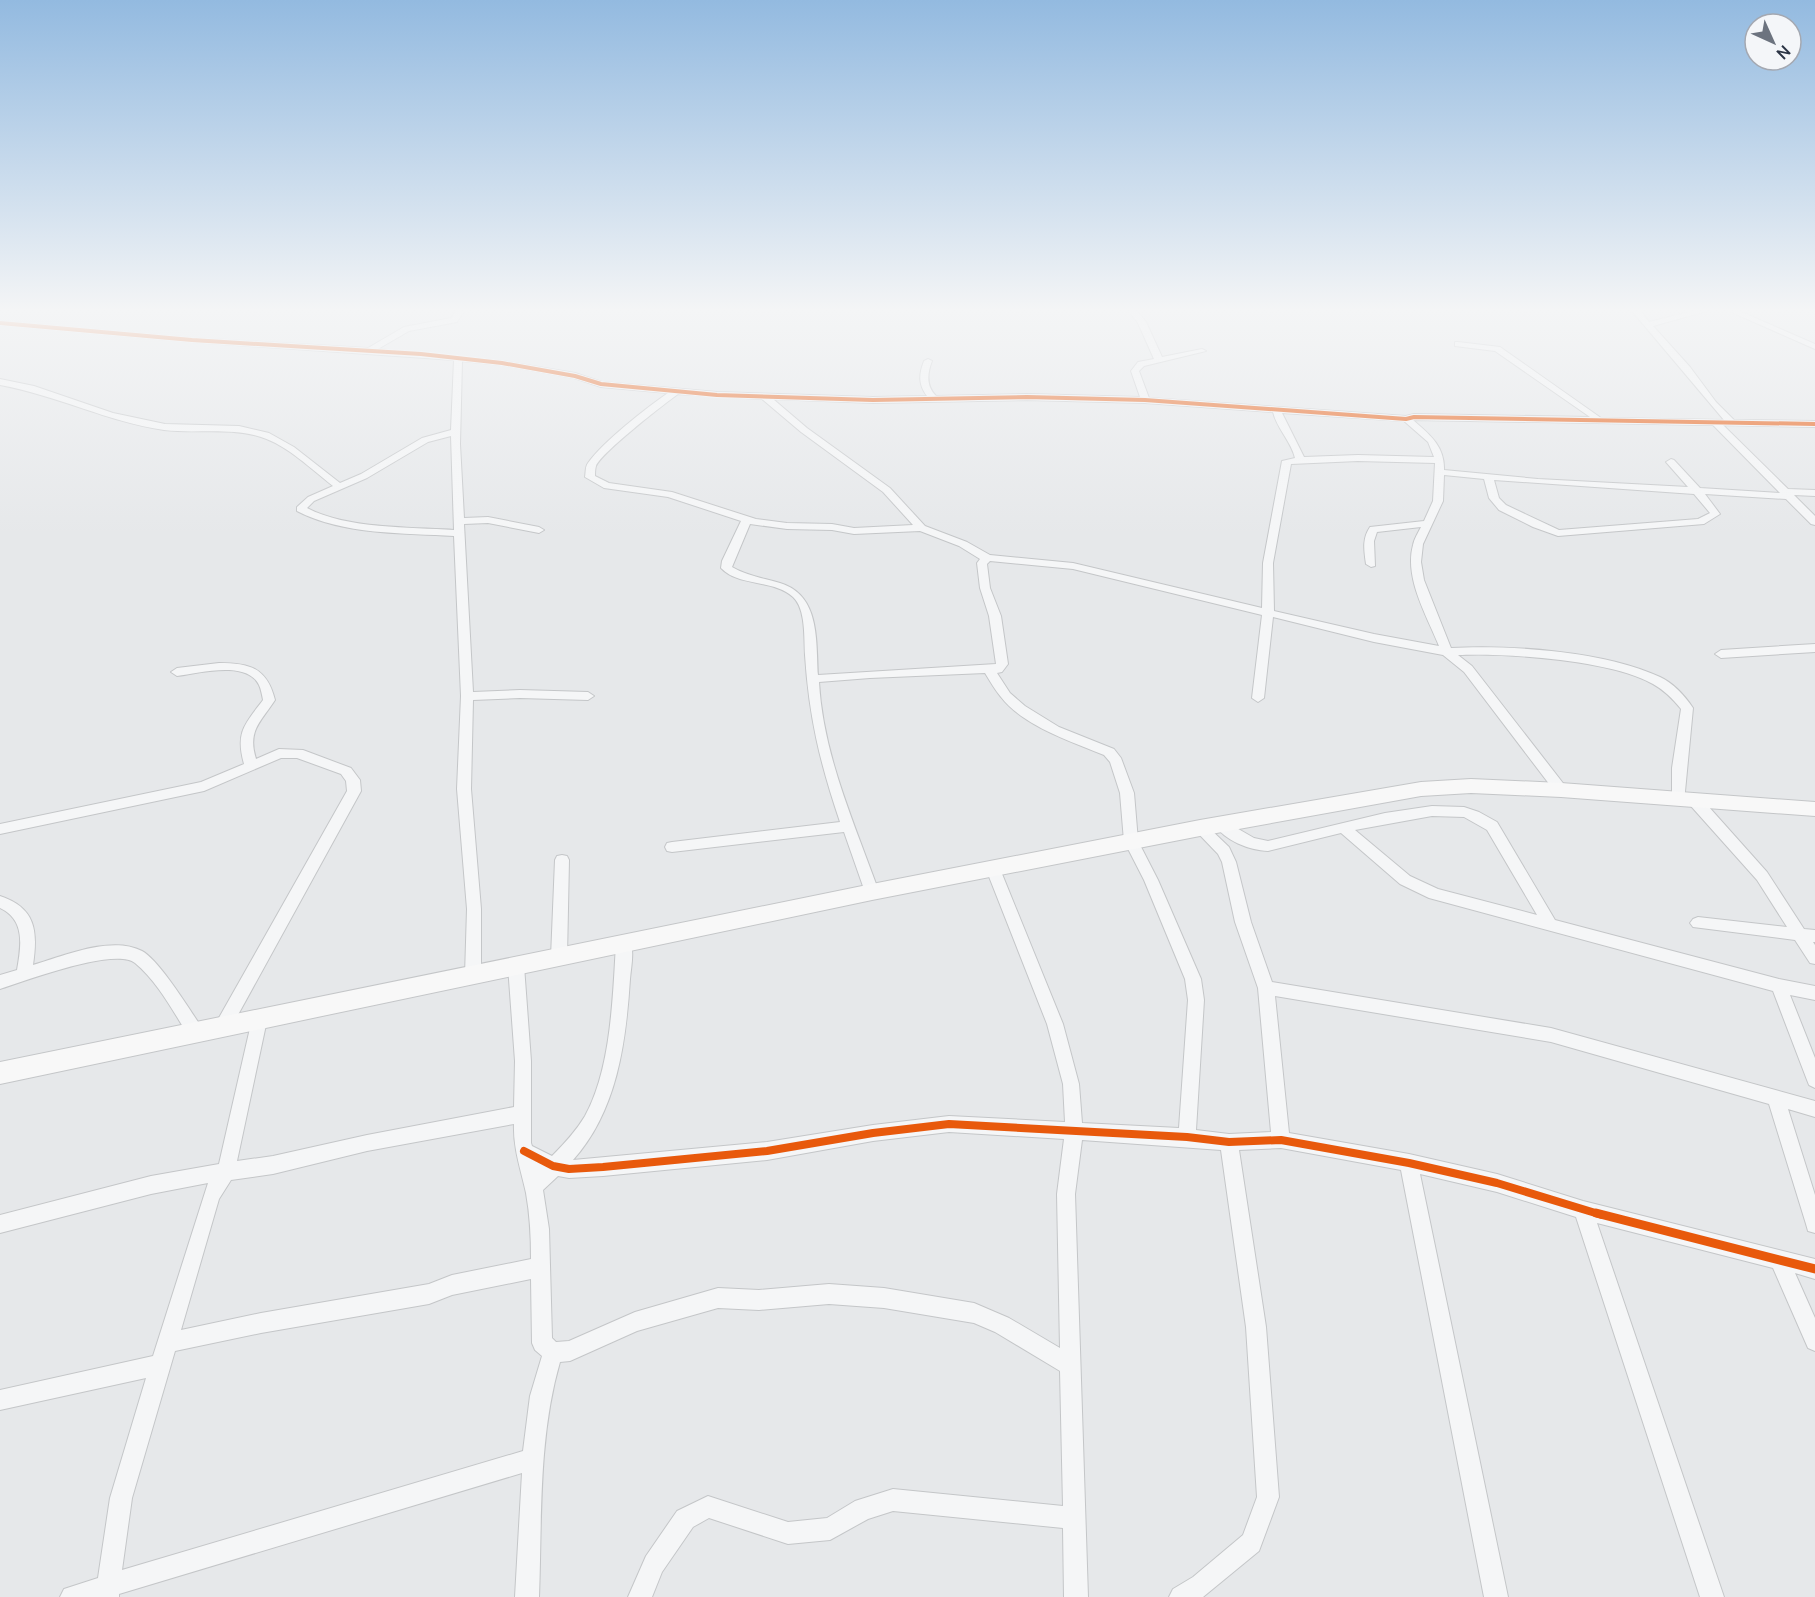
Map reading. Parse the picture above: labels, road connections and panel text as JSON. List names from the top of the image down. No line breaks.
{"north":"bottom right"}
